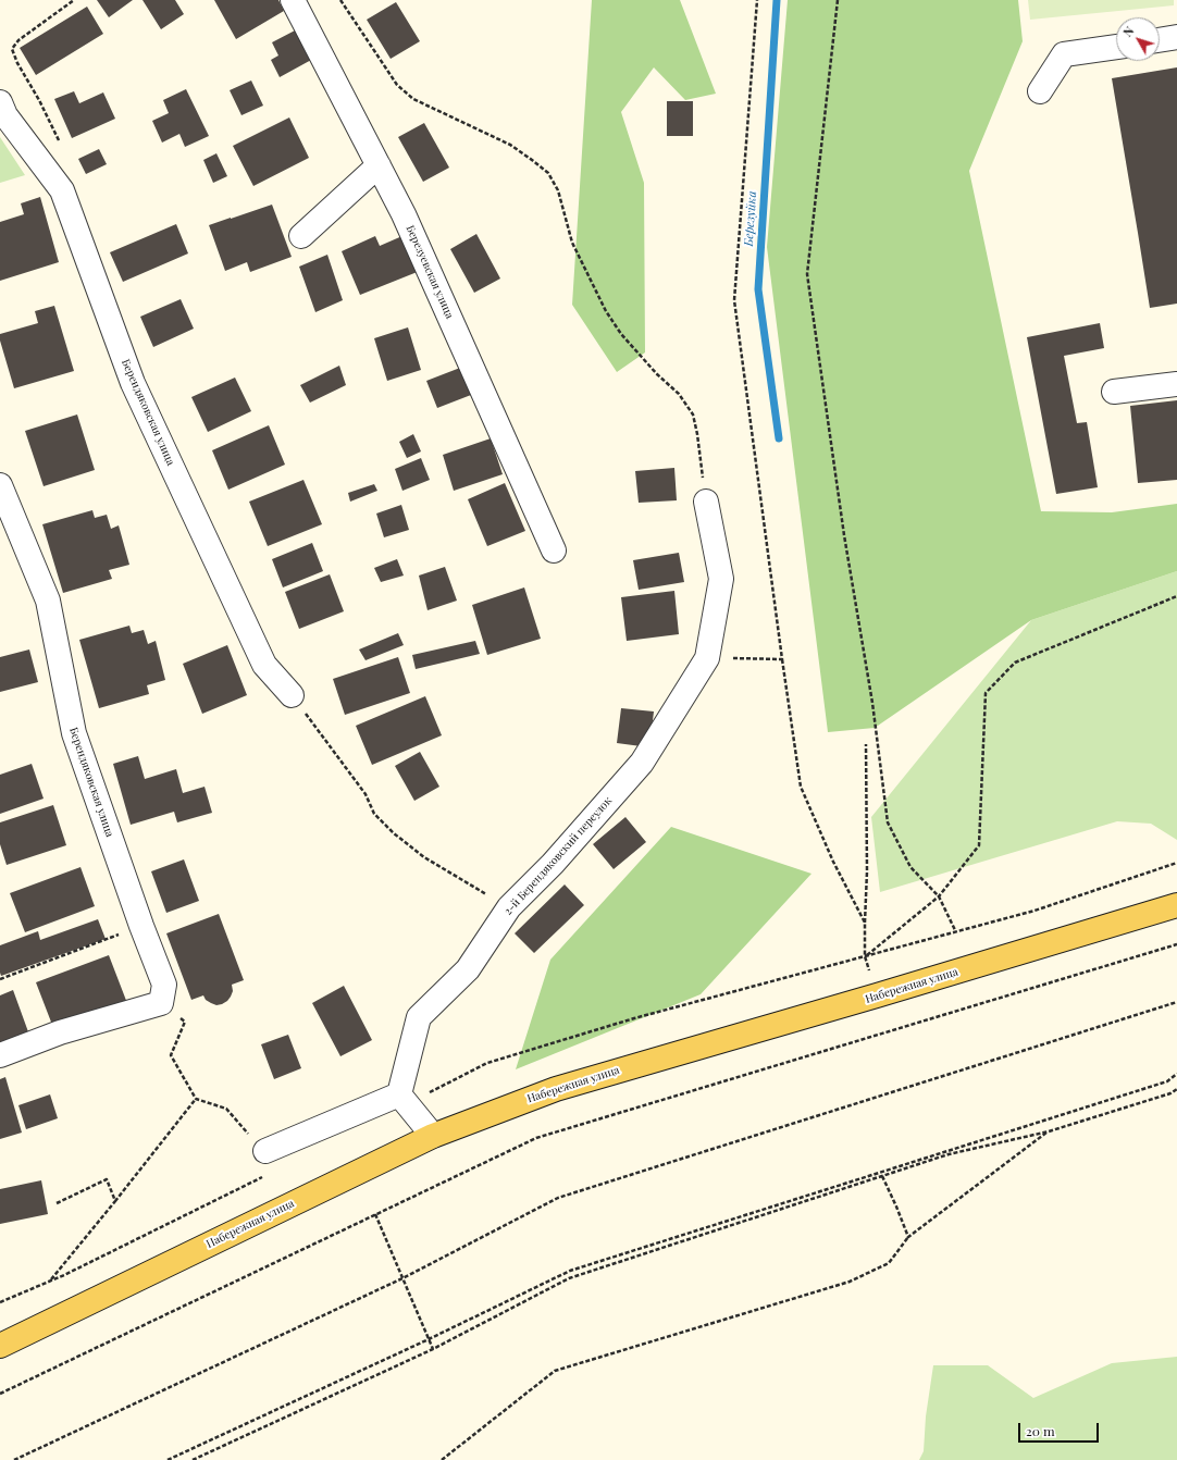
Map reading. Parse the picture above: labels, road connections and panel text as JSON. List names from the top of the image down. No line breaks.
{"streets":{"main road":["Набережная улица"],"street":["Березуевская улица","Берендяковская улица","2-й Берендяковский переулок"]},"water":["Березуйка"],"scale_bar":"20 m","north":"top left"}
